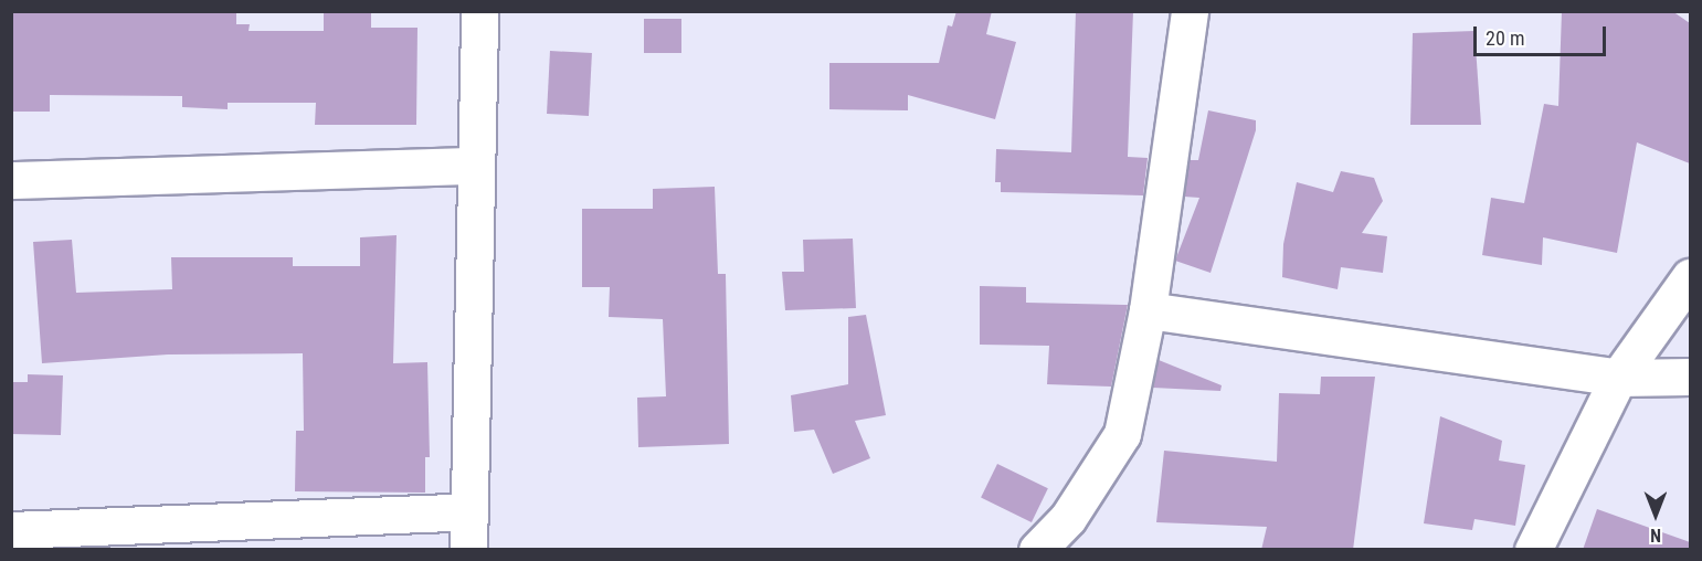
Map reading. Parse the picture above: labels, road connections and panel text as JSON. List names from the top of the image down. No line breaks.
{"scale_bar":"20 m","north":"bottom"}
